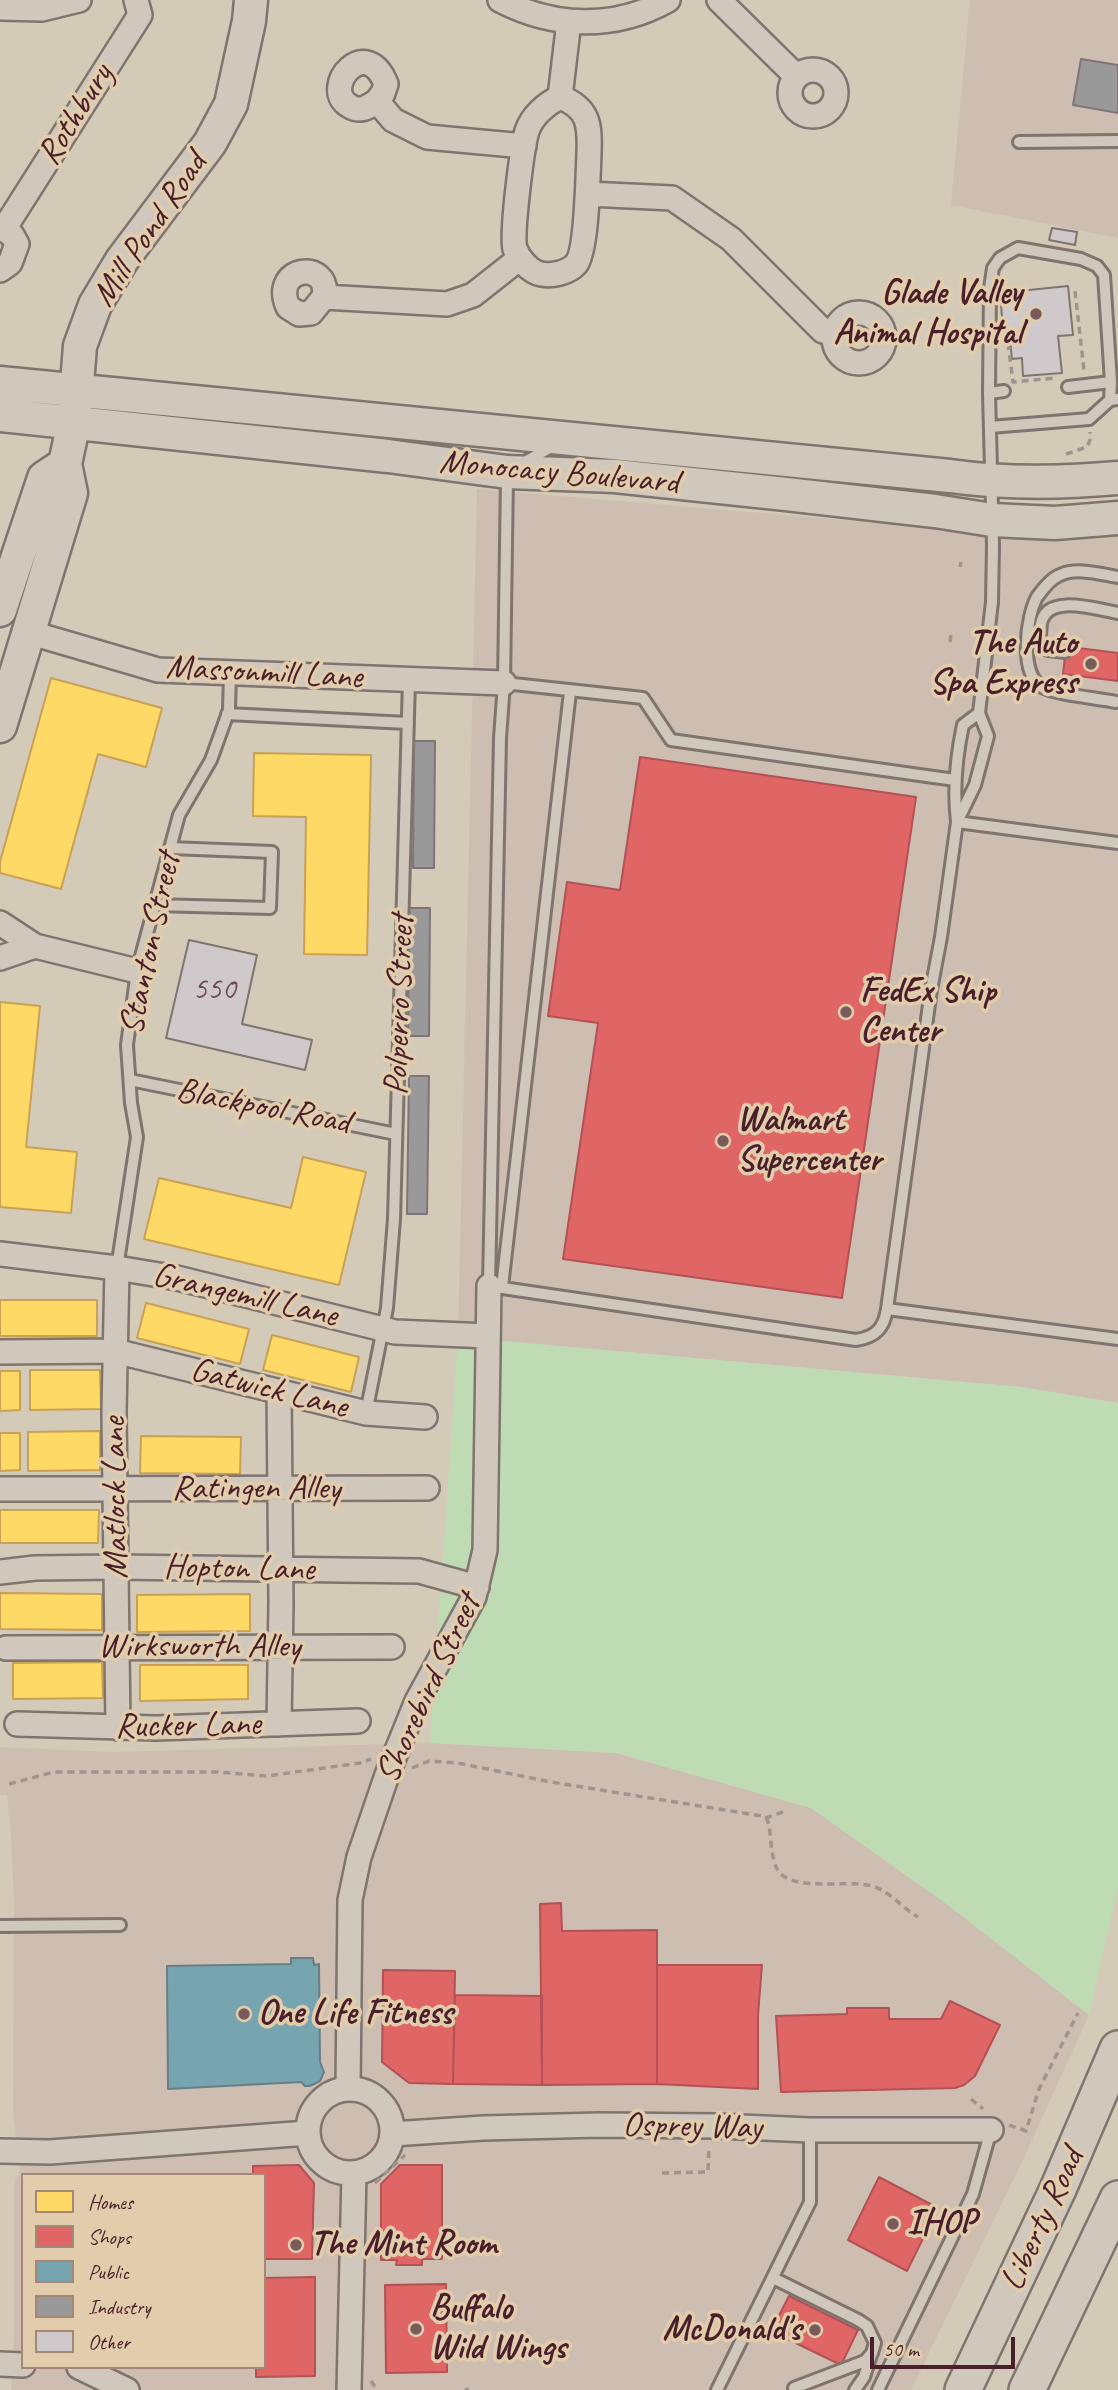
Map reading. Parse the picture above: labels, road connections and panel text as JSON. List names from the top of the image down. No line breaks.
{"streets":{"main road":["Mill Pond Road","Monocacy Boulevard","Liberty Road"],"street":["Rothbury","Massonmill Lane","Grangemill Lane","Gatwick Lane","Ratingen Alley","Matlock Lane","Hopton Lane","Wirksworth Alley","Shorebird Street","Rucker Lane","Osprey Way"],"lane":["Stanton Street","Polperro Street","Blackpool Road"]},"crossings":[["Mill Pond Road","Monocacy Boulevard"],["Mill Pond Road","Massonmill Lane"],["Massonmill Lane","Stanton Street"],["Massonmill Lane","Polperro Street"],["Stanton Street","Blackpool Road"],["Stanton Street","Grangemill Lane"],["Stanton Street","Matlock Lane"],["Polperro Street","Blackpool Road"],["Polperro Street","Grangemill Lane"],["Polperro Street","Gatwick Lane"],["Grangemill Lane","Matlock Lane"],["Grangemill Lane","Shorebird Street"],["Gatwick Lane","Matlock Lane"],["Ratingen Alley","Matlock Lane"],["Matlock Lane","Hopton Lane"],["Matlock Lane","Wirksworth Alley"],["Matlock Lane","Rucker Lane"],["Hopton Lane","Shorebird Street"],["Shorebird Street","Osprey Way"]],"places":["Glade Valley Animal Hospital","The Auto Spa Express","FedEx Ship Center","Walmart Supercenter","One Life Fitness","IHOP","The Mint Room","Buffalo Wild Wings","McDonald's"],"house_numbers":["550"],"legend":["Homes","Shops","Public","Industry","Other"],"scale_bar":"50 m"}
